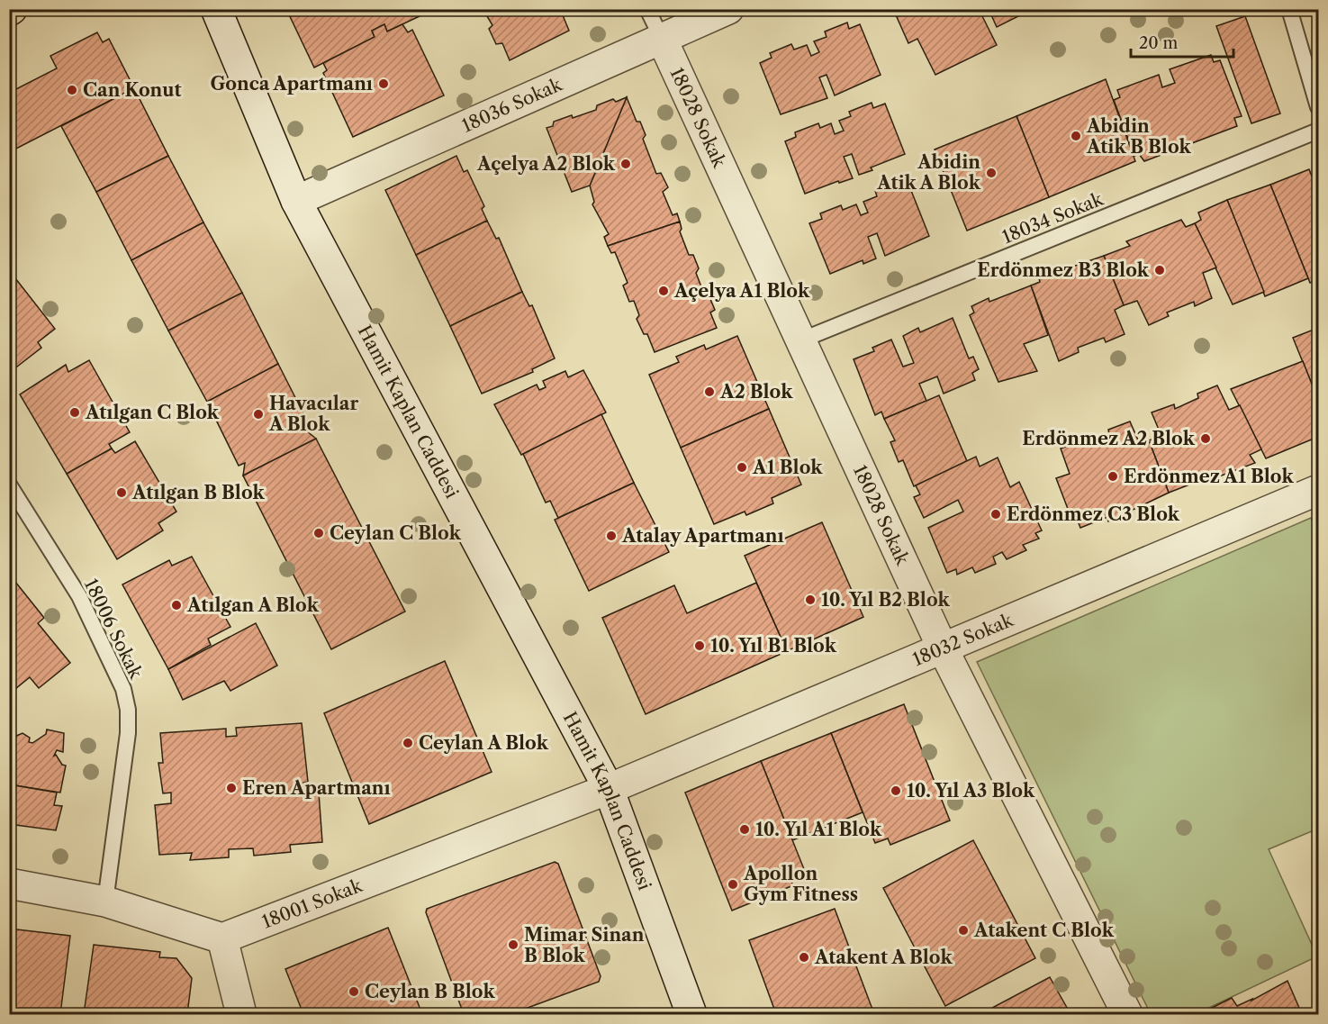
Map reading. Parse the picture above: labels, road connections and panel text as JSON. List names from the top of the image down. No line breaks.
{"streets":{"street":["18036 Sokak","18028 Sokak","Hamit Kaplan Caddesi","18032 Sokak","18001 Sokak"],"lane":["18034 Sokak","18006 Sokak"]},"crossings":[["18036 Sokak","18028 Sokak"],["18036 Sokak","Hamit Kaplan Caddesi"],["18028 Sokak","18034 Sokak"],["18028 Sokak","18032 Sokak"],["Hamit Kaplan Caddesi","18032 Sokak"],["Hamit Kaplan Caddesi","18001 Sokak"],["18032 Sokak","18001 Sokak"]],"places":["Gonca Apartmanı","Can Konut","Abidin Atik B Blok","Açelya A2 Blok","Abidin Atik A Blok","Erdönmez B3 Blok","Açelya A1 Blok","A2 Blok","Atılgan C Blok","Havacılar A Blok","Erdönmez A2 Blok","A1 Blok","Erdönmez A1 Blok","Atılgan B Blok","Erdönmez C3 Blok","Ceylan C Blok","Atalay Apartmanı","10. Yıl B2 Blok","Atılgan A Blok","10. Yıl B1 Blok","Ceylan A Blok","Eren Apartmanı","10. Yıl A3 Blok","10. Yıl A1 Blok","Apollon Gym Fitness","Atakent C Blok","Mimar Sinan B Blok","Atakent A Blok","Ceylan B Blok"],"scale_bar":"20 m"}
